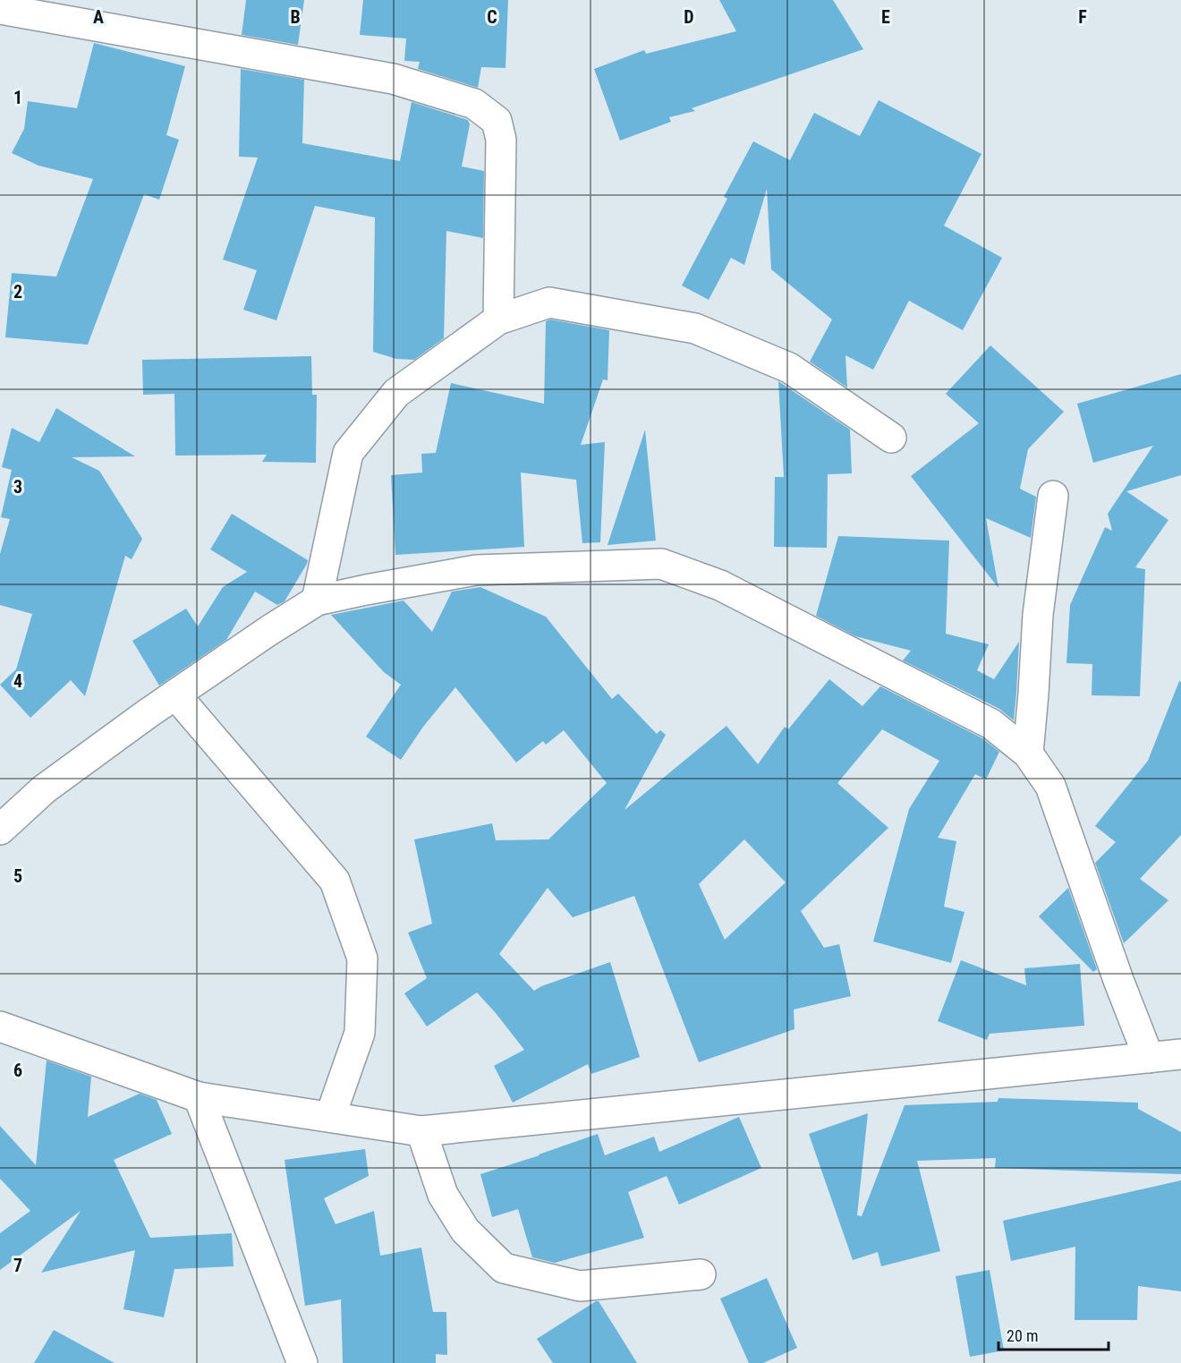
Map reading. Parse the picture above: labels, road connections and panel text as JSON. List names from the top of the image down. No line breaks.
{"scale_bar":"20 m","grid":{"columns":["A","B","C","D","E","F"],"rows":["1","2","3","4","5","6","7"]}}
